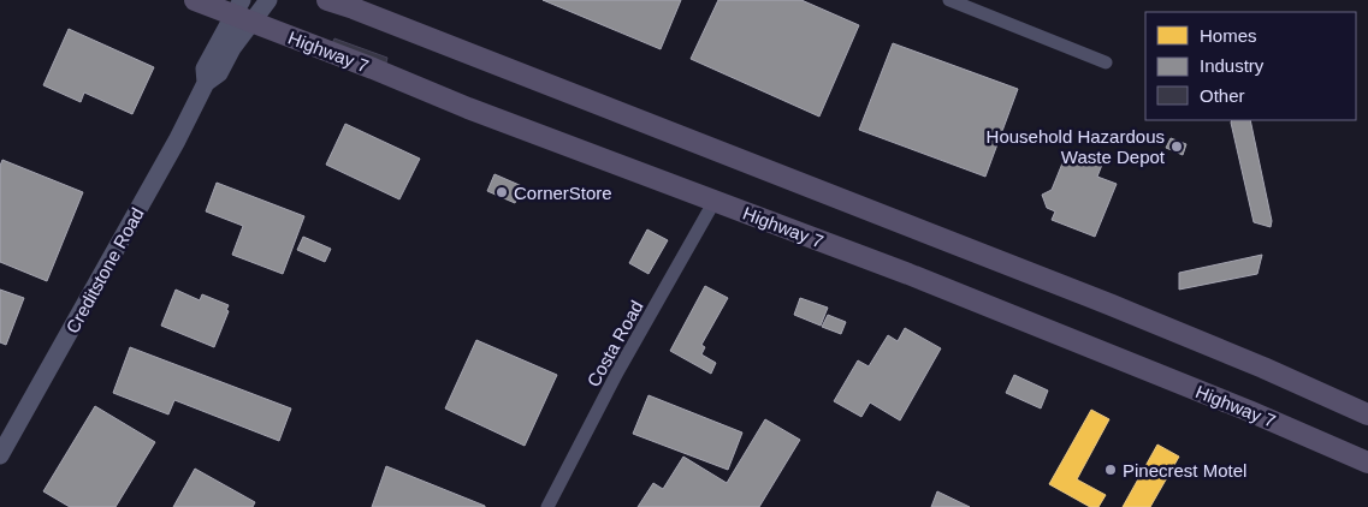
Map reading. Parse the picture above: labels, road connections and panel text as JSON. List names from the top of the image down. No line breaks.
{"streets":{"main road":["Highway 7"],"street":["Creditstone Road","Costa Road"]},"crossings":[["Highway 7","Creditstone Road"],["Highway 7","Costa Road"]],"places":["Household Hazardous Waste Depot","CornerStore","Pinecrest Motel"],"legend":["Homes","Industry","Other"]}
